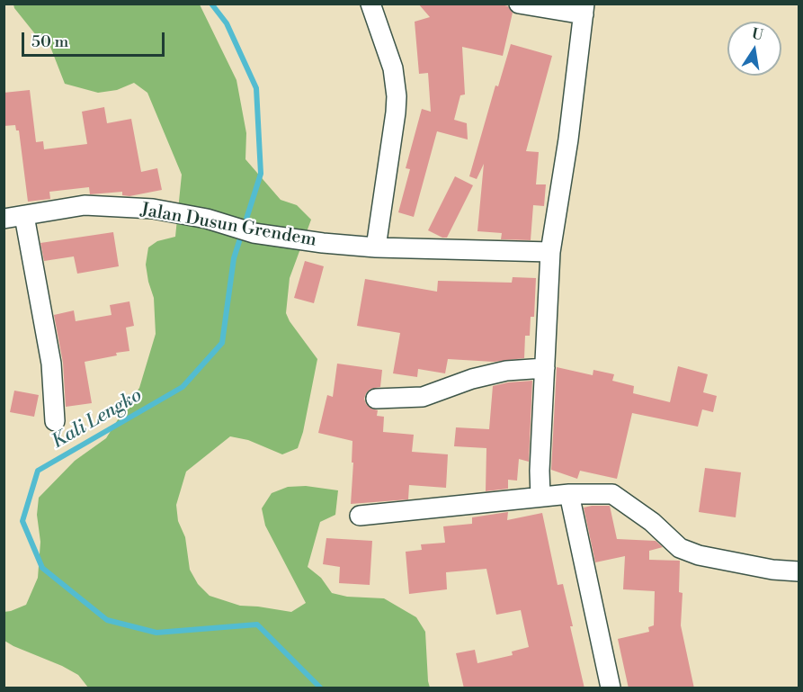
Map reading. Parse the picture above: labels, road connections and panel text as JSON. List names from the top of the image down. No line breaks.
{"streets":{"street":["Jalan Dusun Grendem"]},"water":["Kali Lengko"],"scale_bar":"50 m","north":"top"}
